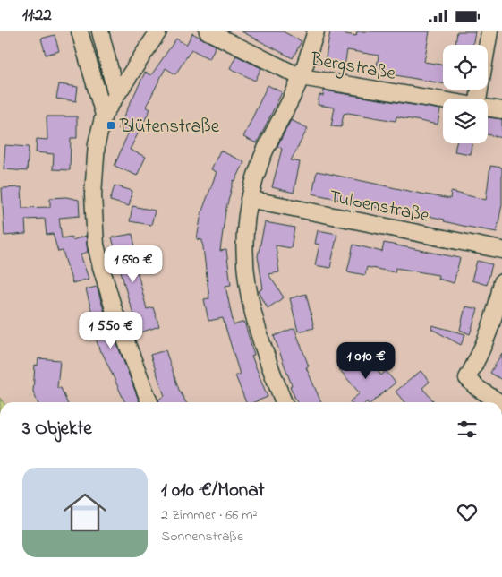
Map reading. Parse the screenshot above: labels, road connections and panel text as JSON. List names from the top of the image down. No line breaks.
{"streets":{"street":["Bergstraße","Tulpenstraße"]},"places":{"transit":["Blütenstraße"]},"page":{"status":"11:22","price":["1 690 €","1 550 €","1 010 €"],"heading":"3 Objekte","list":[{"name":"1 010 €/Monat","note":"2 Zimmer · 66 m² · Sonnenstraße"}]}}
